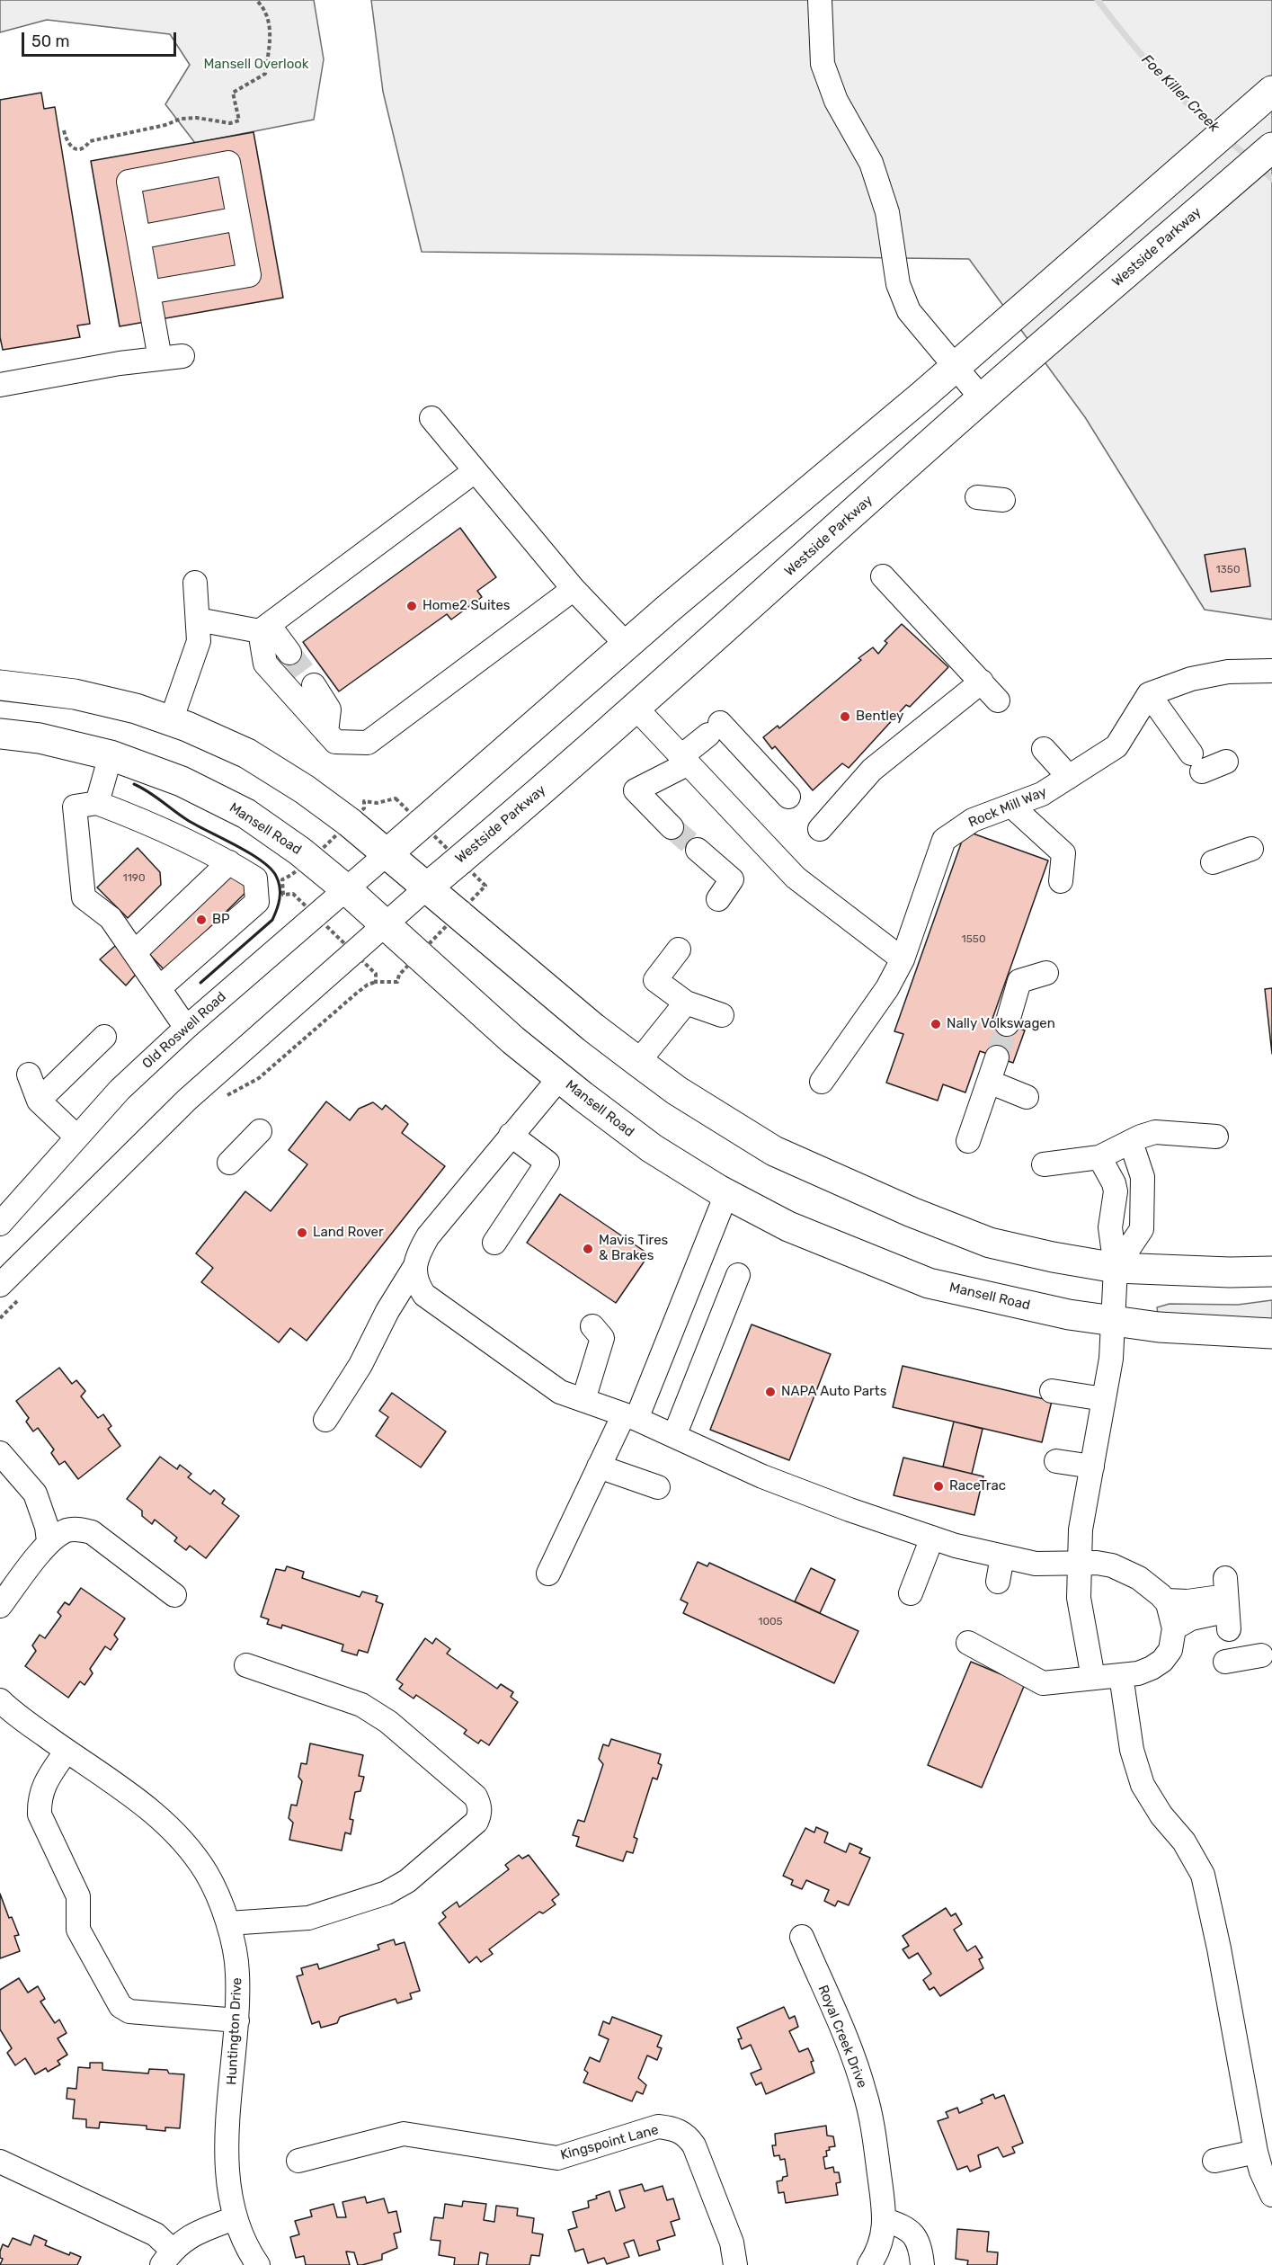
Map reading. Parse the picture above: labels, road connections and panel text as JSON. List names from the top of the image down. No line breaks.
{"streets":{"main road":["Westside Parkway","Mansell Road"],"street":["Rock Mill Way","Old Roswell Road","Huntington Drive","Royal Creek Drive","Kingspoint Lane"]},"crossings":[["Westside Parkway","Mansell Road"],["Mansell Road","Old Roswell Road"]],"water":["Foe Killer Creek"],"parks":["Mansell Overlook"],"places":["Home2 Suites","Bentley","BP","Nally Volkswagen","Land Rover","Mavis Tires & Brakes","NAPA Auto Parts","RaceTrac"],"house_numbers":["1350","1190","1550","1005"],"scale_bar":"50 m"}
